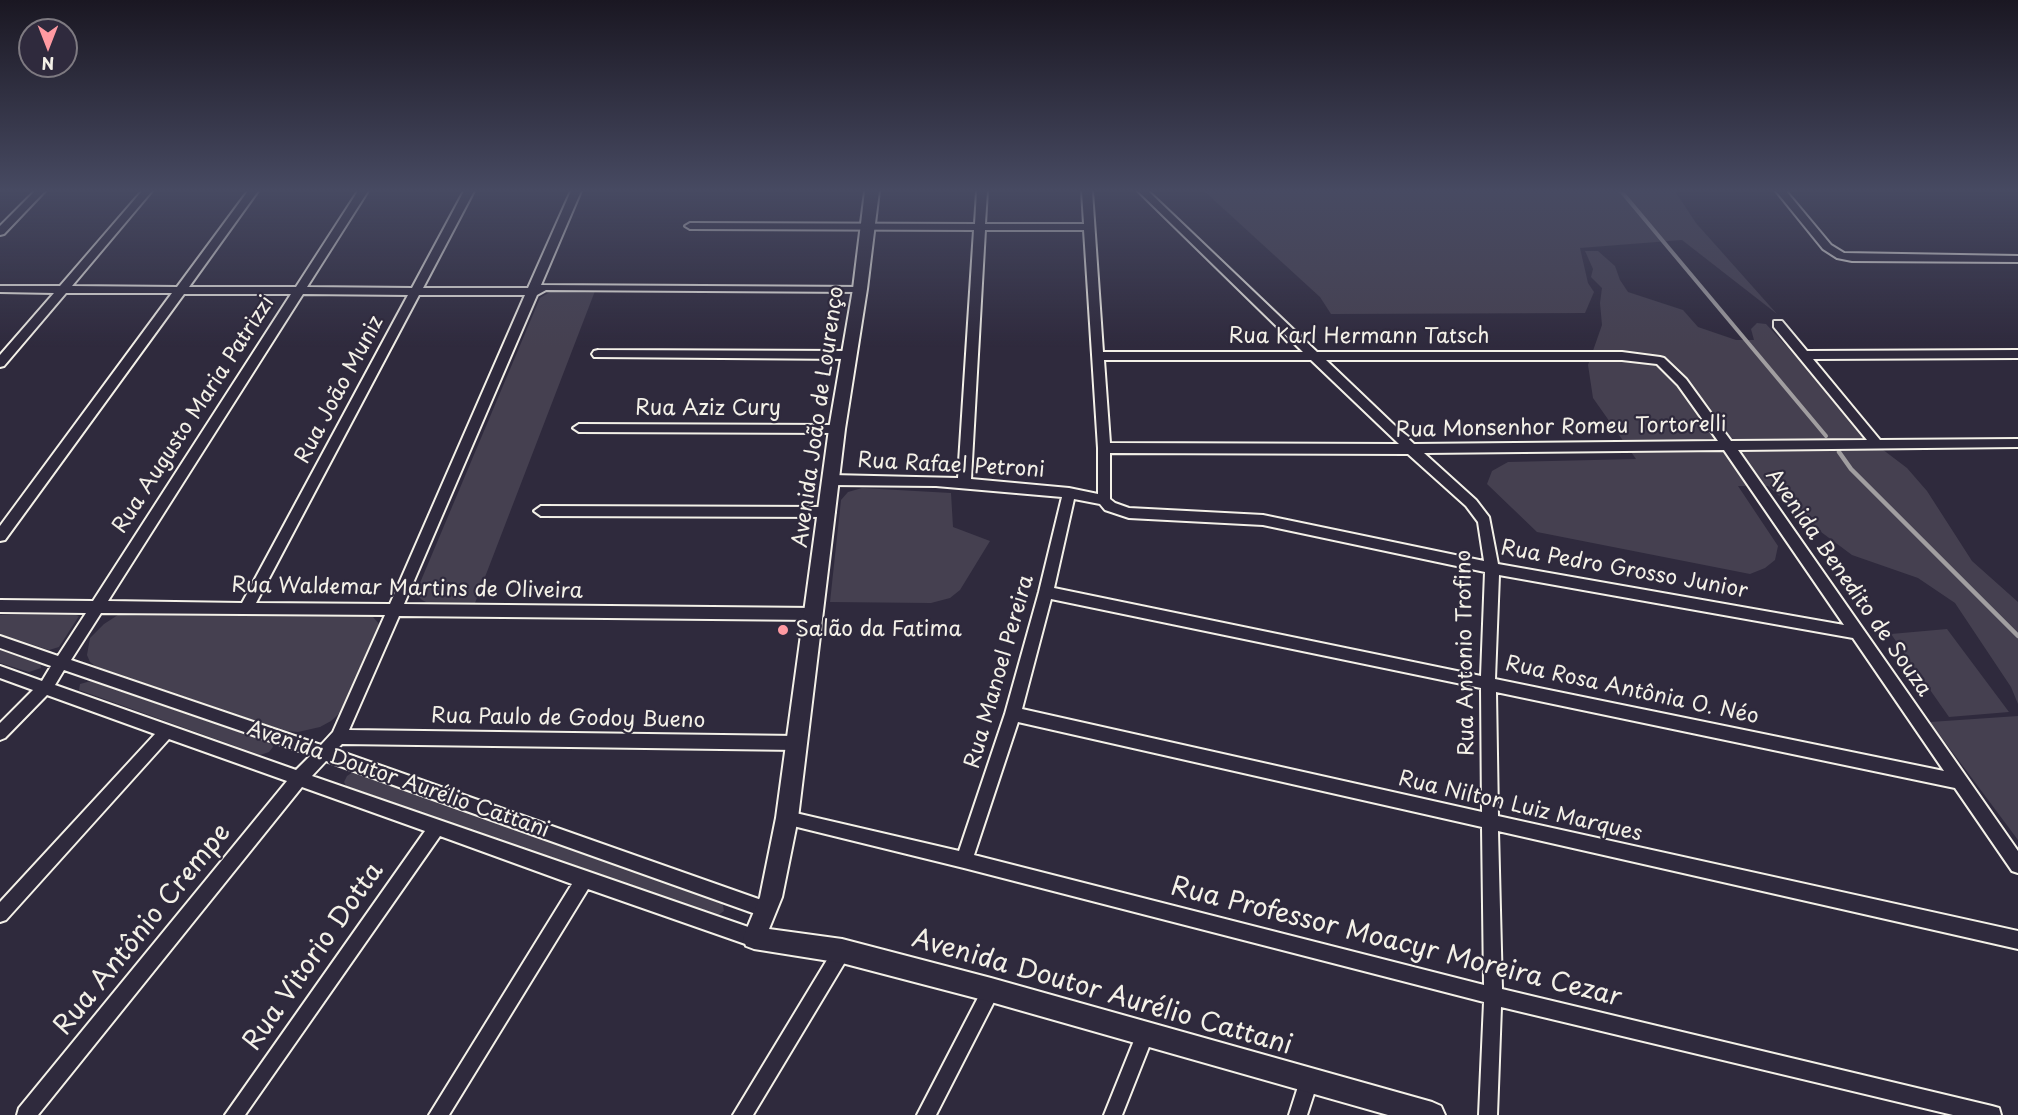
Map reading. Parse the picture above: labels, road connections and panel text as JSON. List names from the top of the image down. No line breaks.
{"streets":{"street":["Rua Karl Hermann Tatsch","Rua João Muniz","Rua Aziz Cury","Rua Augusto Maria Patrizzi","Avenida João de Lourenço","Rua Monsenhor Romeu Tortorelli","Rua Rafael Petroni","Rua Pedro Grosso Junior","Avenida Benedito de Souza","Rua Waldemar Martins de Oliveira","Rua Antonio Trofino","Rua Manoel Pereira","Rua Rosa Antônia O. Néo","Rua Paulo de Godoy Bueno","Avenida Doutor Aurélio Cattani","Rua Nilton Luiz Marques","Rua Antônio Crempe","Rua Professor Moacyr Moreira Cezar","Rua Vitorio Dotta"]},"crossings":[["Rua Karl Hermann Tatsch","Avenida Benedito de Souza"],["Rua Karl Hermann Tatsch","Rua Antonio Trofino"],["Rua João Muniz","Rua Waldemar Martins de Oliveira"],["Rua Aziz Cury","Avenida João de Lourenço"],["Rua Augusto Maria Patrizzi","Rua Waldemar Martins de Oliveira"],["Rua Augusto Maria Patrizzi","Avenida Doutor Aurélio Cattani"],["Avenida João de Lourenço","Rua Rafael Petroni"],["Avenida João de Lourenço","Rua Waldemar Martins de Oliveira"],["Avenida João de Lourenço","Rua Paulo de Godoy Bueno"],["Avenida João de Lourenço","Avenida Doutor Aurélio Cattani"],["Avenida João de Lourenço","Rua Professor Moacyr Moreira Cezar"],["Rua Monsenhor Romeu Tortorelli","Avenida Benedito de Souza"],["Rua Monsenhor Romeu Tortorelli","Rua Antonio Trofino"],["Rua Rafael Petroni","Rua Pedro Grosso Junior"],["Rua Rafael Petroni","Rua Manoel Pereira"],["Rua Pedro Grosso Junior","Avenida Benedito de Souza"],["Rua Pedro Grosso Junior","Rua Antonio Trofino"],["Avenida Benedito de Souza","Rua Rosa Antônia O. Néo"],["Rua Antonio Trofino","Rua Rosa Antônia O. Néo"],["Rua Antonio Trofino","Rua Nilton Luiz Marques"],["Rua Antonio Trofino","Rua Professor Moacyr Moreira Cezar"],["Rua Manoel Pereira","Rua Rosa Antônia O. Néo"],["Rua Manoel Pereira","Rua Nilton Luiz Marques"],["Rua Manoel Pereira","Rua Professor Moacyr Moreira Cezar"],["Rua Paulo de Godoy Bueno","Rua Antônio Crempe"],["Avenida Doutor Aurélio Cattani","Rua Antônio Crempe"],["Avenida Doutor Aurélio Cattani","Rua Vitorio Dotta"]],"places":["Salão da Fatima"],"north":"bottom"}
